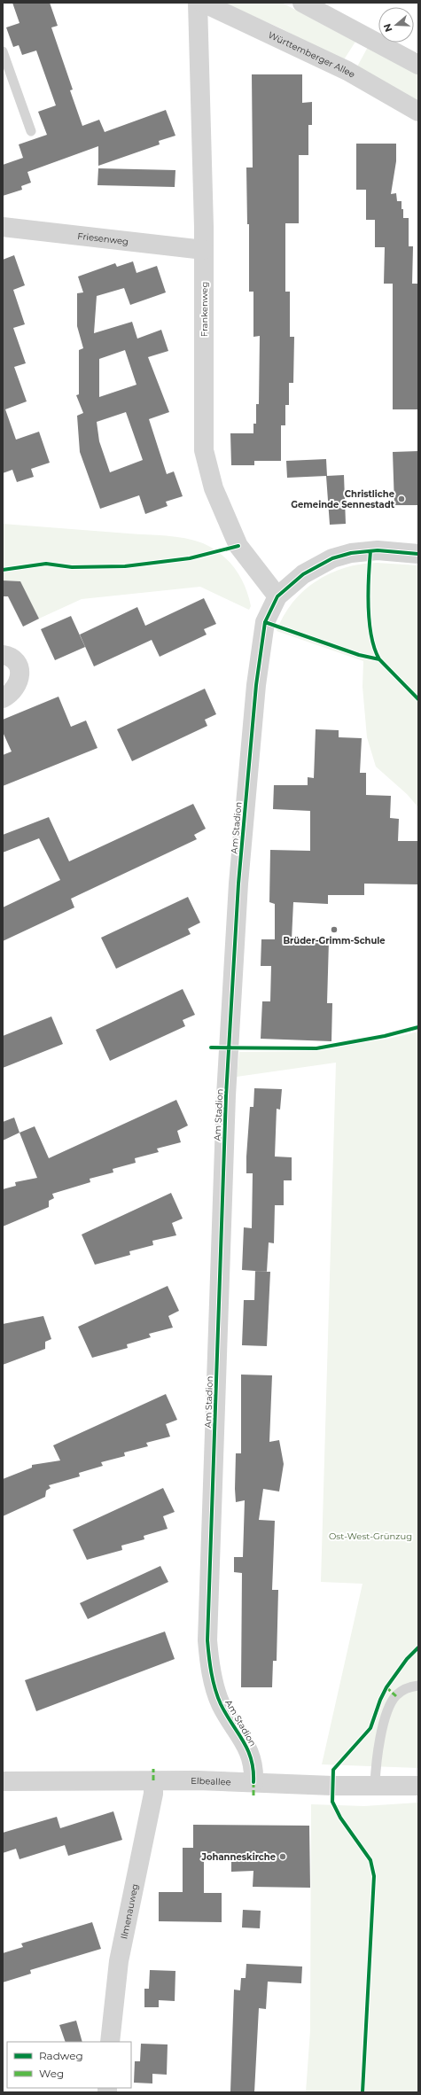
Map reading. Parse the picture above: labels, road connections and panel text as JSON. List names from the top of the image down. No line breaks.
{"streets":{"street":["Württemberger Allee","Friesenweg","Frankenweg","Am Stadion","Elbeallee","Ilmenauweg"]},"crossings":[["Friesenweg","Frankenweg"],["Frankenweg","Am Stadion"],["Am Stadion","Elbeallee"],["Elbeallee","Ilmenauweg"]],"parks":["Ost-West-Grünzug"],"places":["Christliche Gemeinde Sennestadt","Brüder-Grimm-Schule","Johanneskirche"],"legend":["Radweg","Weg"],"north":"left"}
